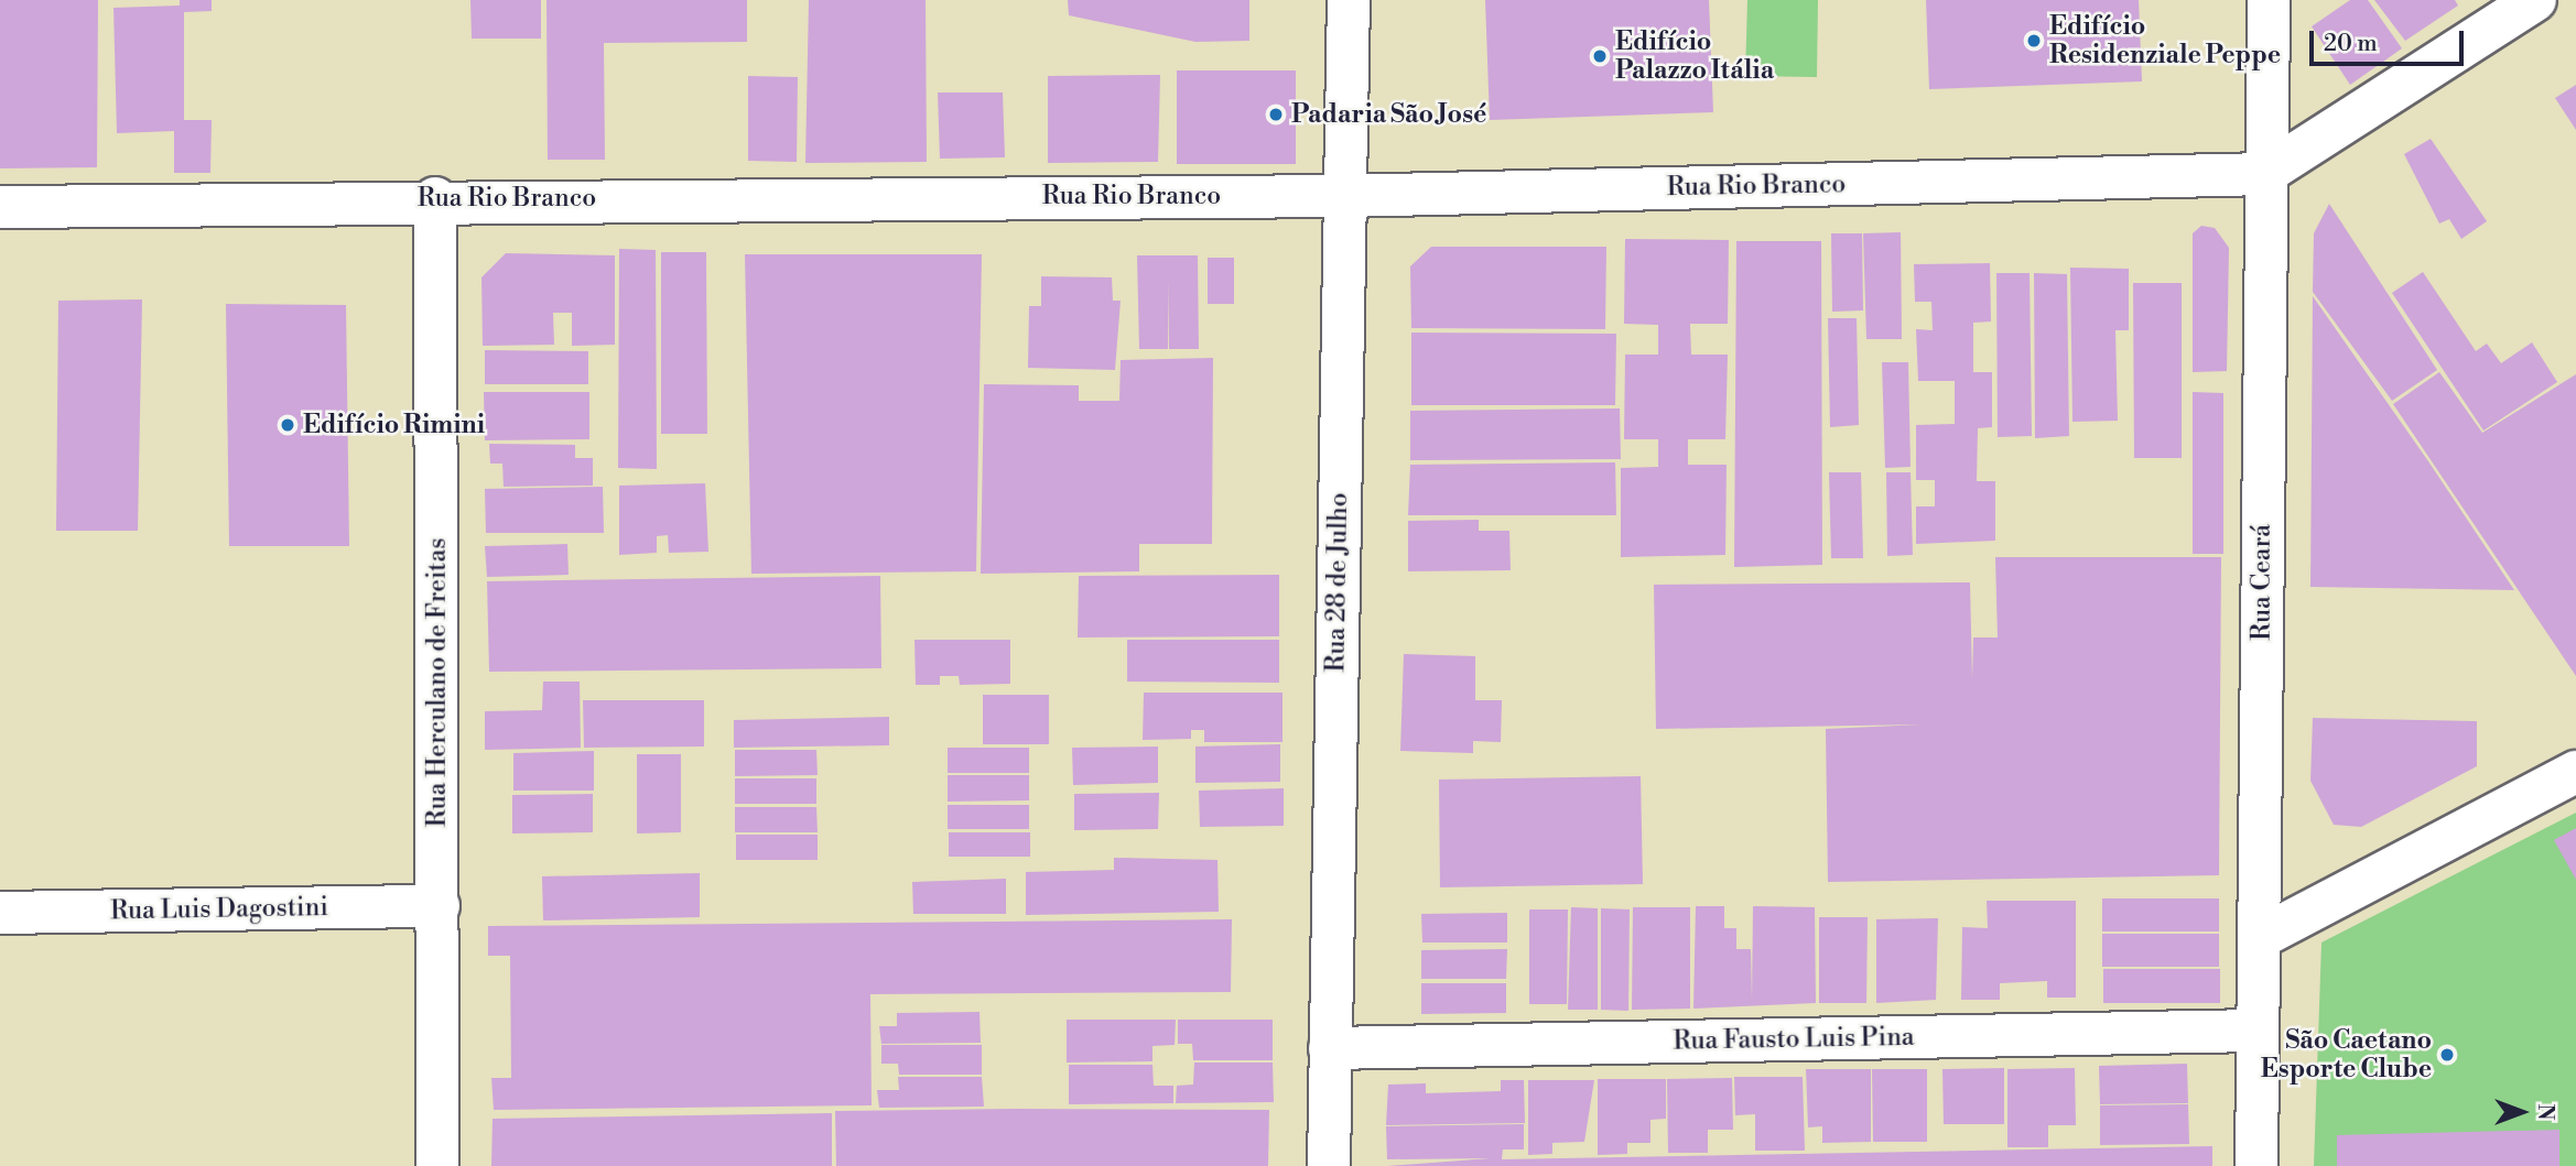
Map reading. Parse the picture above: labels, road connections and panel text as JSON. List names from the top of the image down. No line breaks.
{"streets":{"street":["Rua Rio Branco","Rua 28 de Julho","Rua Ceará","Rua Herculano de Freitas","Rua Luis Dagostini","Rua Fausto Luis Pina"]},"crossings":[["Rua Rio Branco","Rua 28 de Julho"],["Rua Rio Branco","Rua Ceará"],["Rua Rio Branco","Rua Herculano de Freitas"],["Rua 28 de Julho","Rua Fausto Luis Pina"],["Rua Ceará","Rua Fausto Luis Pina"],["Rua Herculano de Freitas","Rua Luis Dagostini"]],"places":["Edifício Residenziale Peppe","Edifício Palazzo Itália","Padaria São José","Edifício Rimini","São Caetano Esporte Clube"],"scale_bar":"20 m","north":"right"}
